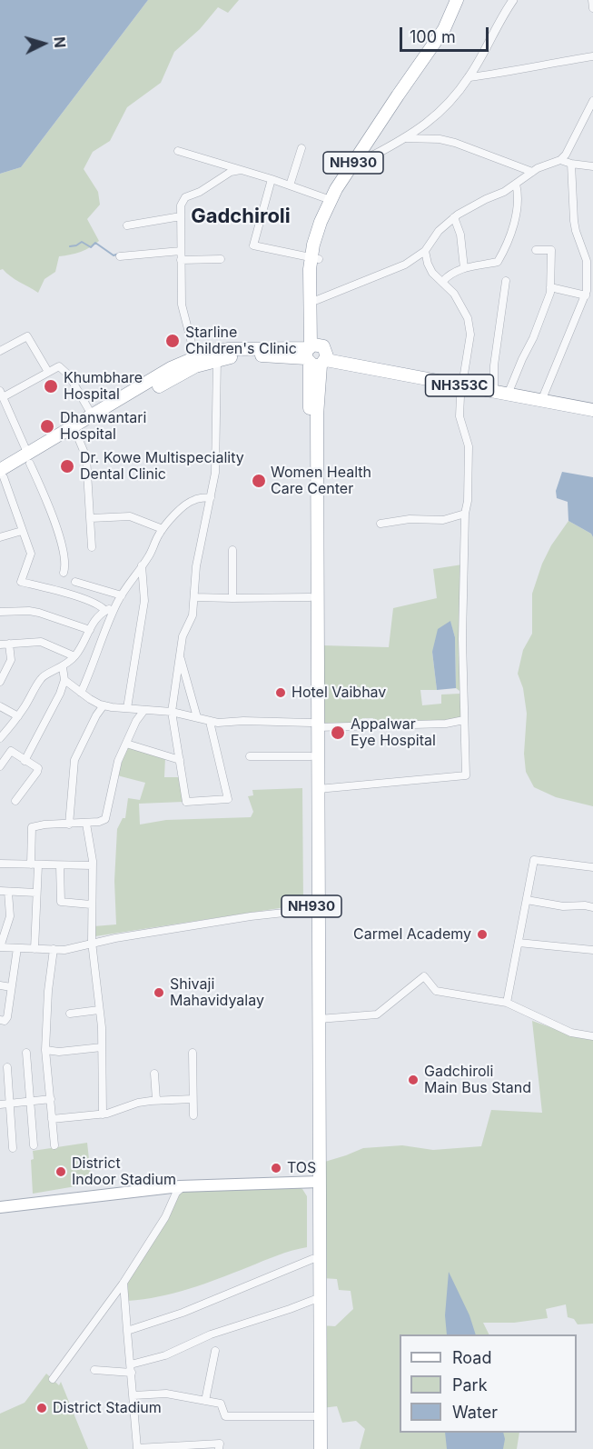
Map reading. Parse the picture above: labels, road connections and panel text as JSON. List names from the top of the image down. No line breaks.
{"streets":{"highway":["NH930","NH353C"]},"crossings":[["NH930","NH353C"]],"districts":["Gadchiroli"],"places":["Starline Children's Clinic","Khumbhare Hospital","Dhanwantari Hospital","Dr. Kowe Multispeciality Dental Clinic","Women Health Care Center","Hotel Vaibhav","Appalwar Eye Hospital","Carmel Academy","Shivaji Mahavidyalay","Gadchiroli Main Bus Stand","TOS","District Indoor Stadium","District Stadium"],"legend":["Road","Park","Water"],"scale_bar":"100 m","north":"right"}
